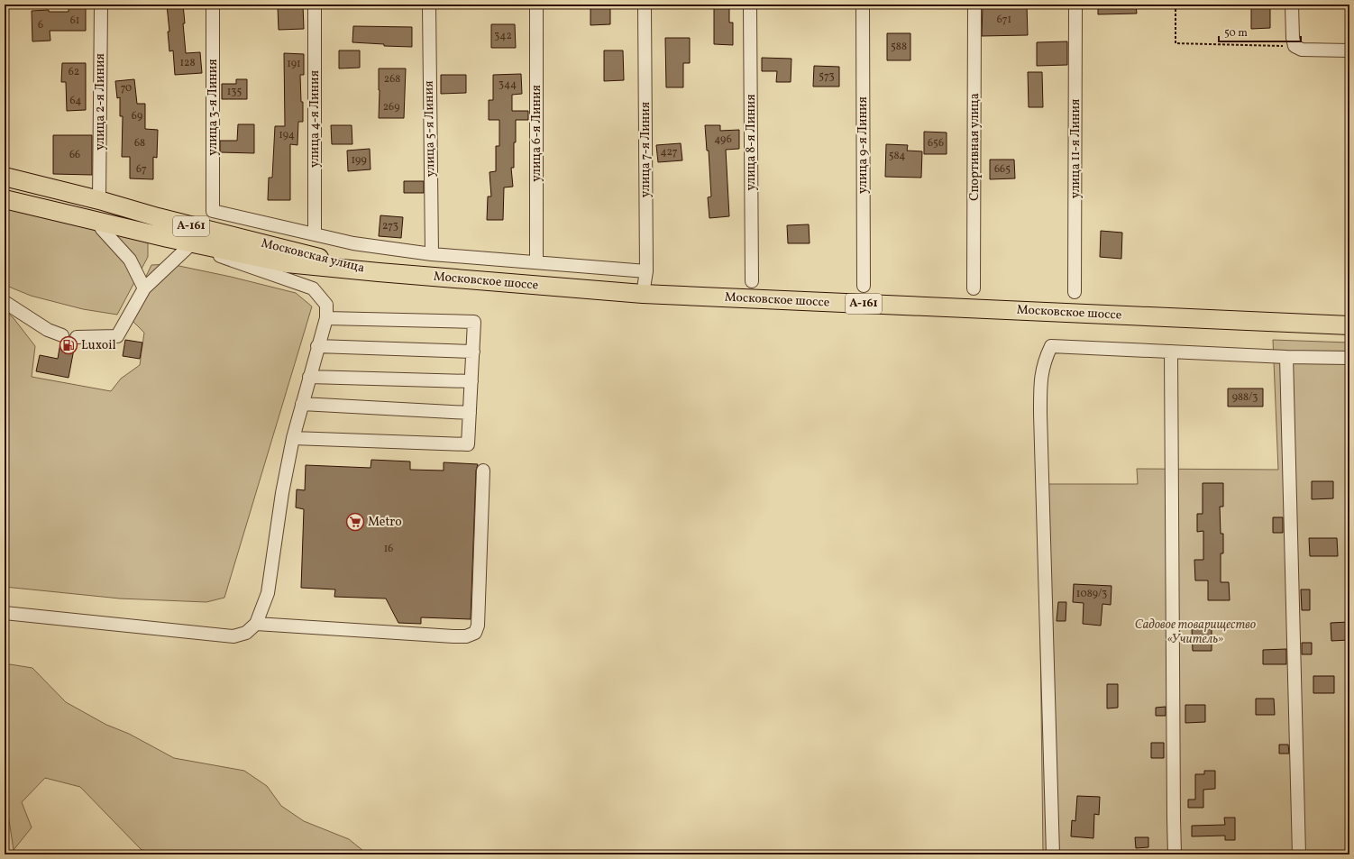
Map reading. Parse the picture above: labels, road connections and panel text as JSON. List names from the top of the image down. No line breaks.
{"streets":{"highway":["А-161","Московская улица","Московское шоссе"],"street":["улица 2-я Линия","улица 3-я Линия","улица 4-я Линия","улица 5-я Линия","улица 6-я Линия","улица 8-я Линия","улица 9-я Линия","Спортивная улица","улица 11-я Линия","улица 7-я Линия"]},"crossings":[["улица 2-я Линия","Московская улица"],["улица 3-я Линия","улица 4-я Линия"],["улица 7-я Линия","Московское шоссе"],["Московская улица","Московское шоссе"]],"parks":["Садовое товарищество «Учитель»"],"places":{"fuel station":["Luxoil"],"supermarket":["Metro"]},"house_numbers":["671","61","6","342","588","128","191","62","573","268","344","70","135","64","269","69","194","496","68","656","427","66","584","199","67","665","273","988/3","16","1089/3"],"scale_bar":"50 m"}
